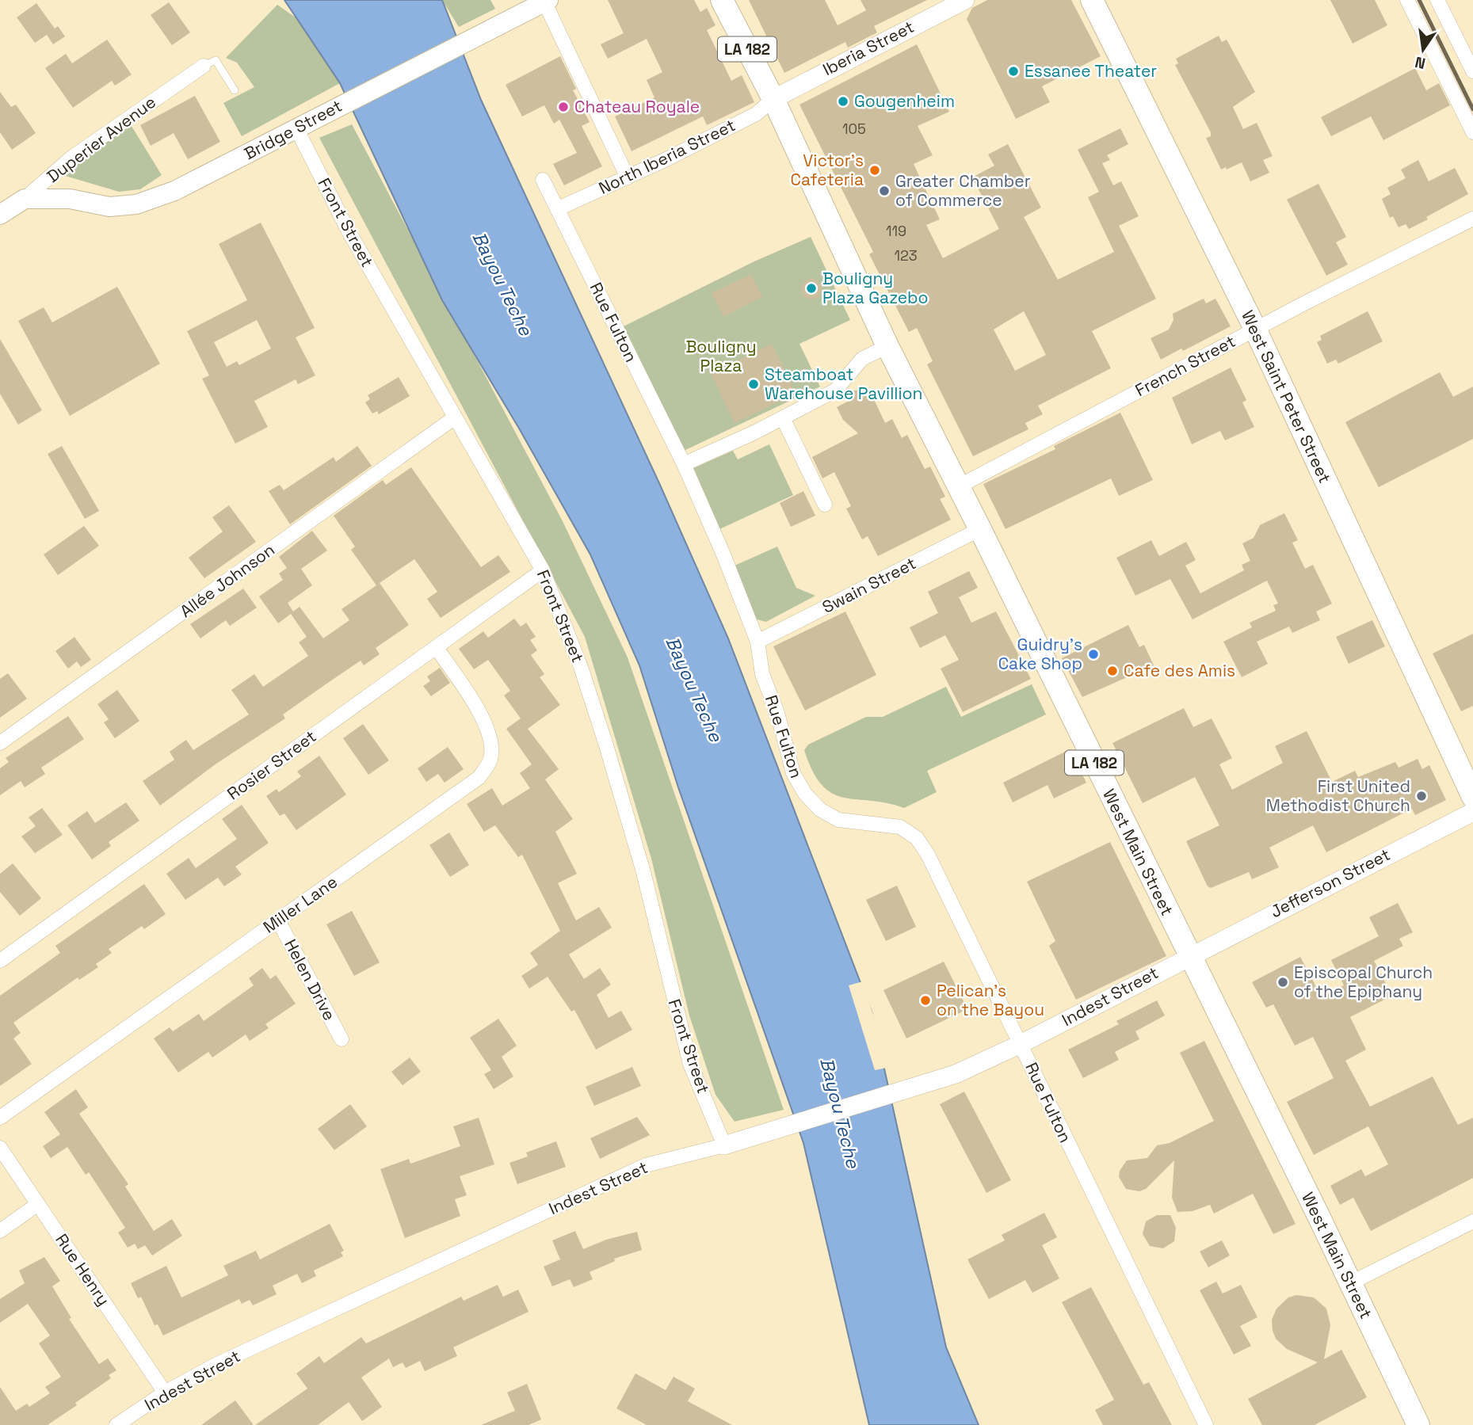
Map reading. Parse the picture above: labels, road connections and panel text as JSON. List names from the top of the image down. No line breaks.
{"streets":{"main road":["LA 182","Bridge Street","Duperier Avenue","West Saint Peter Street","West Main Street"],"street":["Iberia Street","North Iberia Street","Front Street","Rue Fulton","French Street","Allée Johnson","Swain Street","Rosier Street","Jefferson Street","Miller Lane","Helen Drive","Indest Street","Rue Henry"]},"crossings":[["Iberia Street","LA 182"],["Iberia Street","North Iberia Street"],["Iberia Street","West Main Street"],["LA 182","North Iberia Street"],["LA 182","West Main Street"],["Bridge Street","Duperier Avenue"],["Bridge Street","Front Street"],["North Iberia Street","Rue Fulton"],["North Iberia Street","West Main Street"],["Front Street","Allée Johnson"],["Front Street","Rosier Street"],["Front Street","Indest Street"],["Rue Fulton","Swain Street"],["Rue Fulton","Indest Street"],["French Street","West Saint Peter Street"],["French Street","West Main Street"],["Swain Street","West Main Street"],["Rosier Street","Miller Lane"],["West Main Street","Jefferson Street"],["West Main Street","Indest Street"],["Jefferson Street","Indest Street"],["Miller Lane","Helen Drive"],["Indest Street","Rue Henry"]],"water":["Bayou Teche"],"parks":["Bouligny Plaza"],"places":["Essanee Theater","Gougenheim","Chateau Royale","Victor's Cafeteria","Greater Chamber of Commerce","Bouligny Plaza Gazebo","Steamboat Warehouse Pavillion","Guidry's Cake Shop","Cafe des Amis","First United Methodist Church","Episcopal Church of the Epiphany","Pelican's on the Bayou"],"house_numbers":["105","119","123"],"north":"bottom"}
